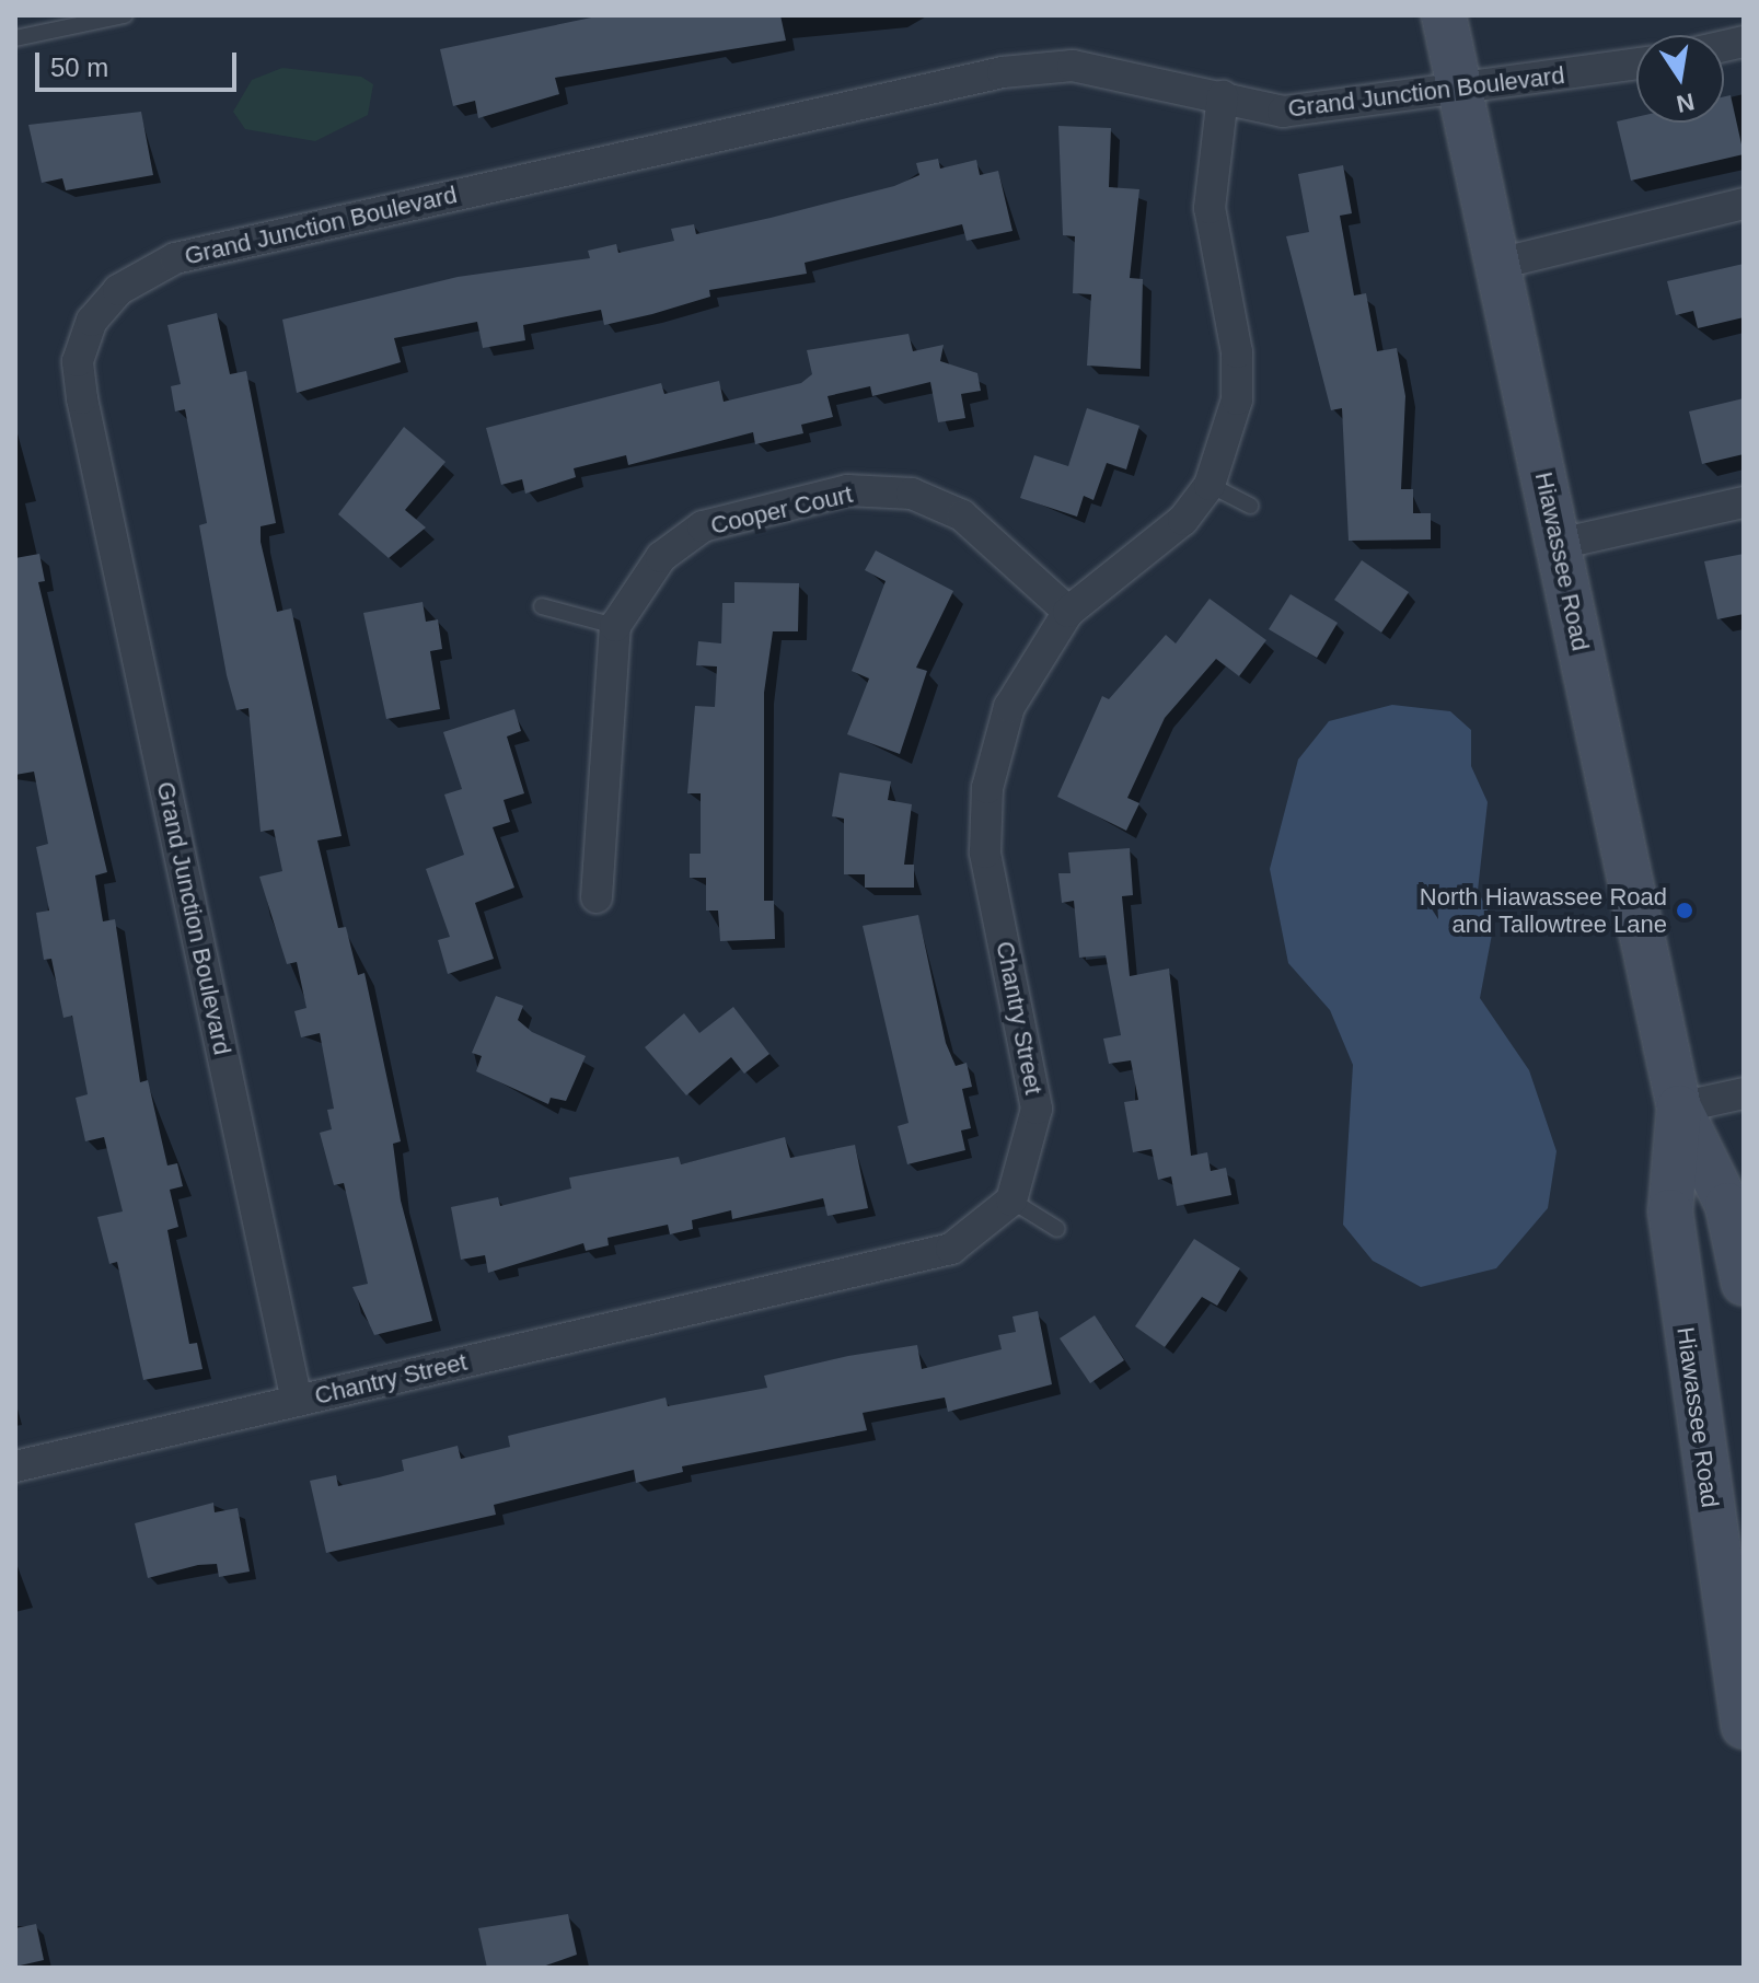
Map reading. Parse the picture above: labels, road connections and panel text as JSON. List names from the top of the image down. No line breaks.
{"streets":{"main road":["Hiawassee Road"],"street":["Grand Junction Boulevard","Cooper Court","Chantry Street"]},"crossings":[["Grand Junction Boulevard","Hiawassee Road"],["Grand Junction Boulevard","Chantry Street"],["Cooper Court","Chantry Street"]],"places":["North Hiawassee Road and Tallowtree Lane"],"scale_bar":"50 m","north":"bottom"}
